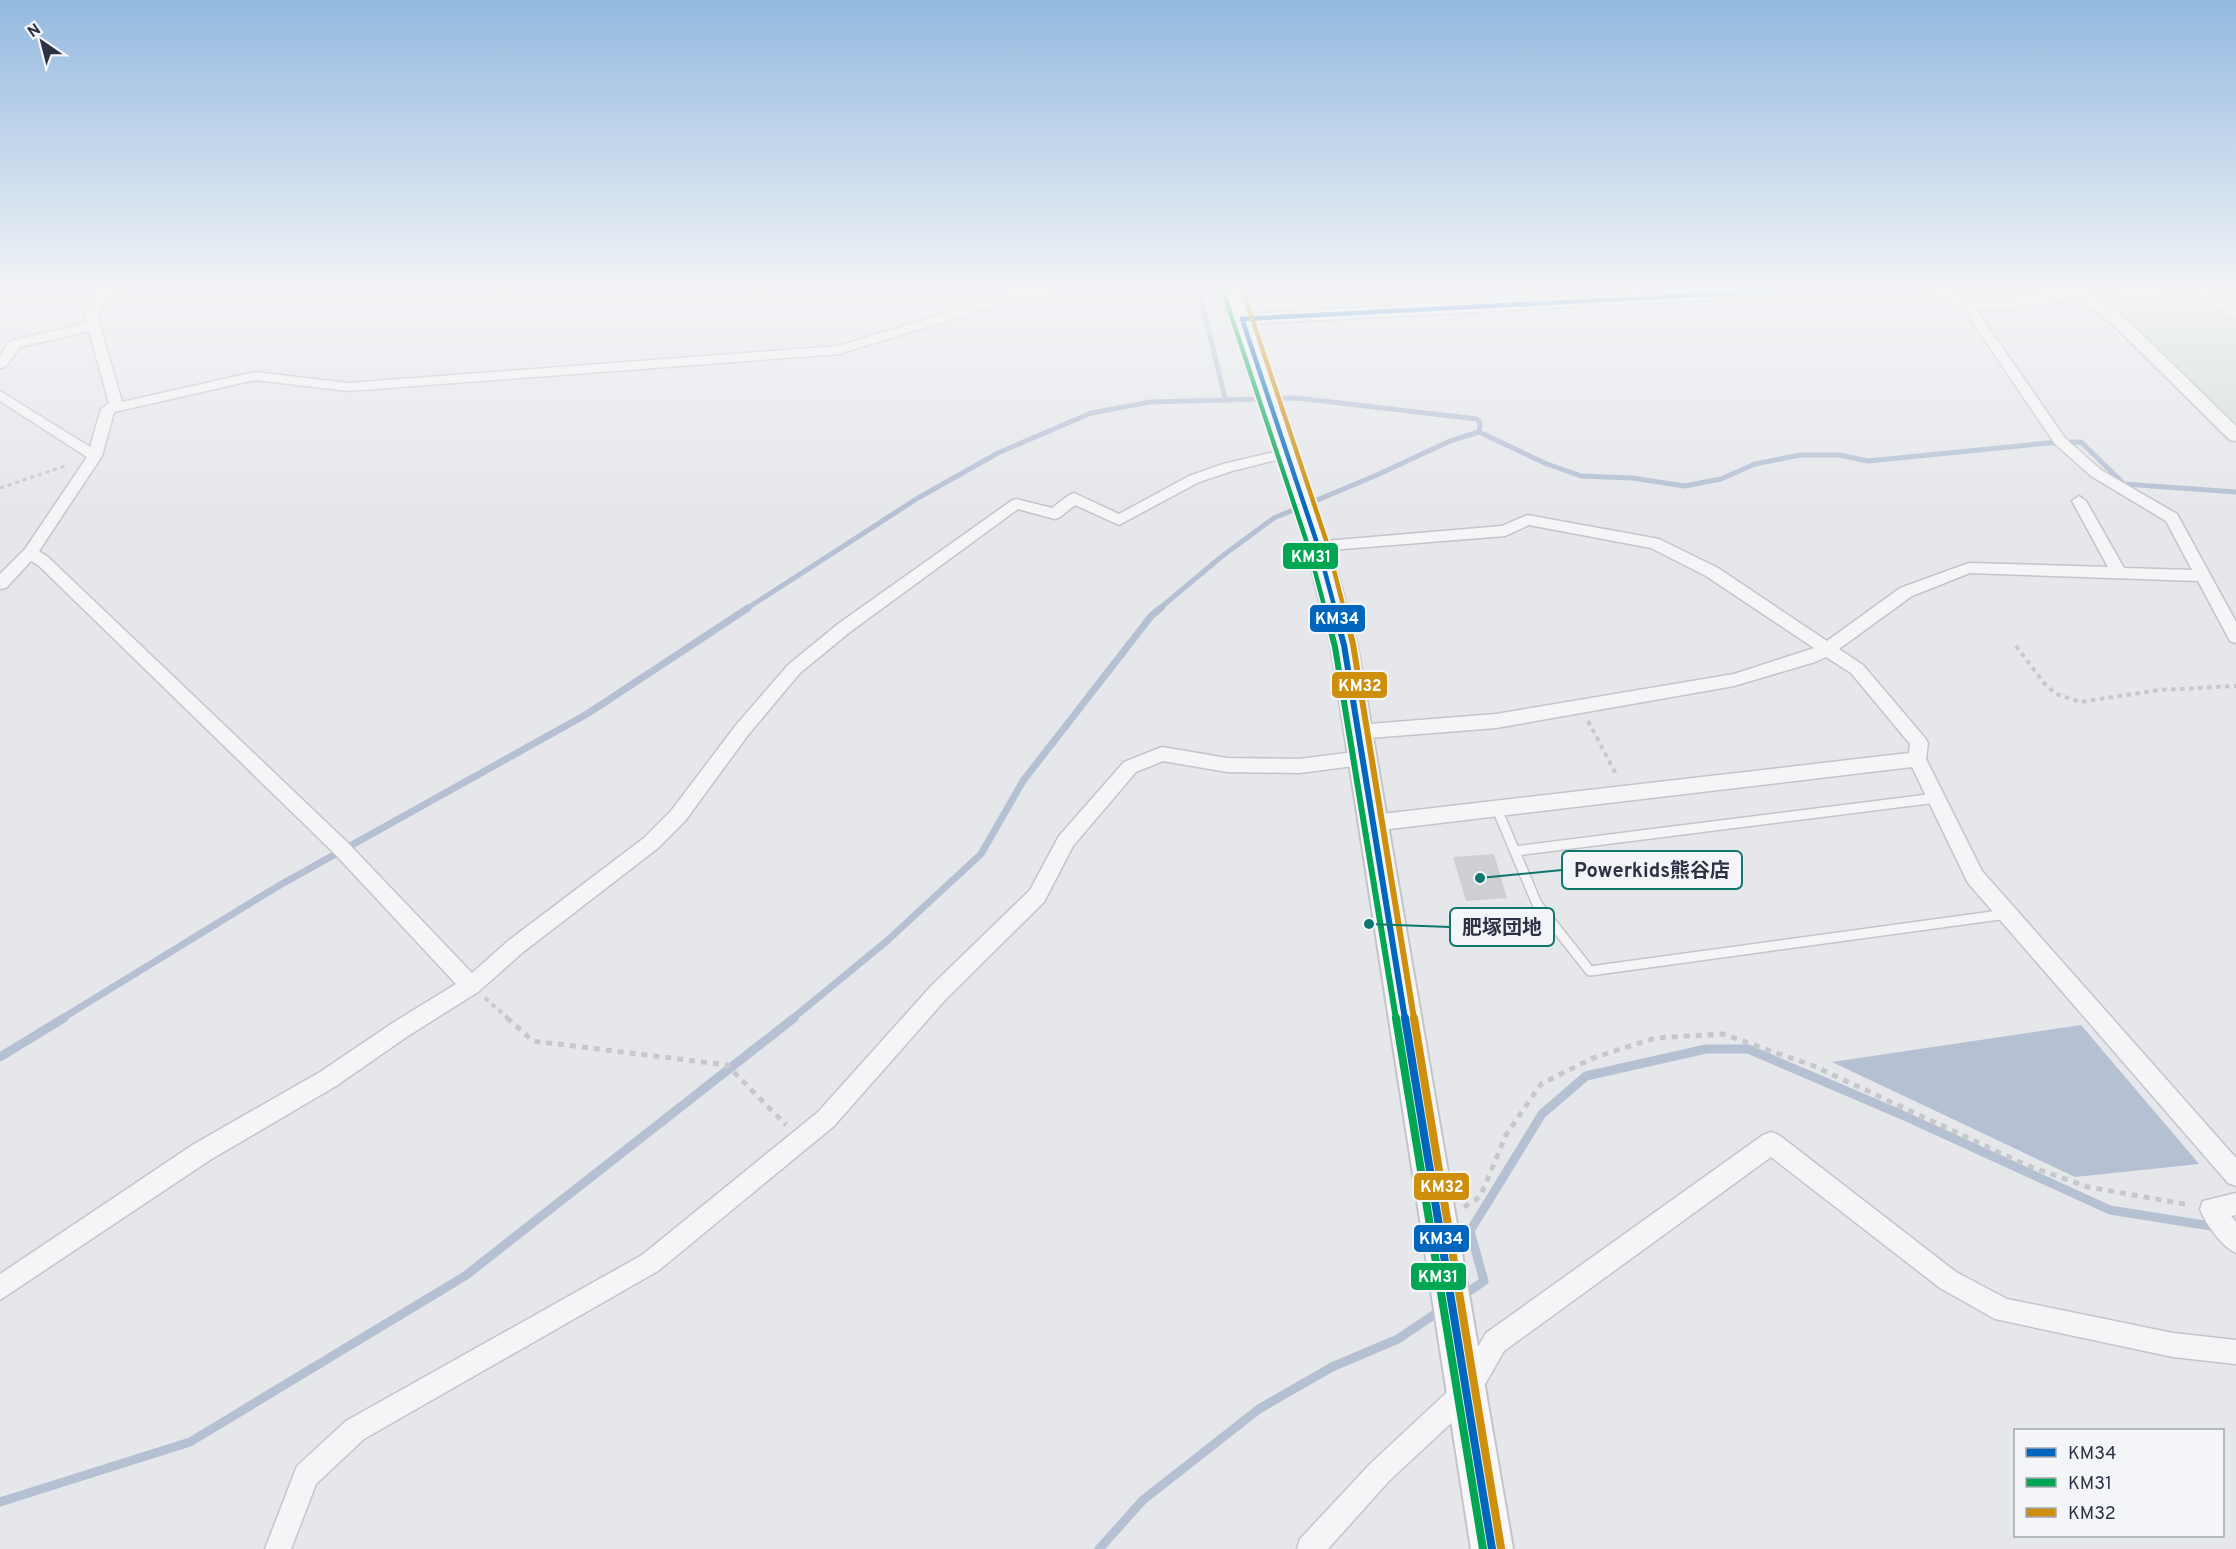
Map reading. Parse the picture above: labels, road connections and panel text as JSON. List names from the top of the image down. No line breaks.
{"places":["Powerkids熊谷店","肥塚団地"],"lines":["transit line KM34","transit line KM31","transit line KM32"],"legend":["KM34","KM31","KM32"],"north":"top left"}
